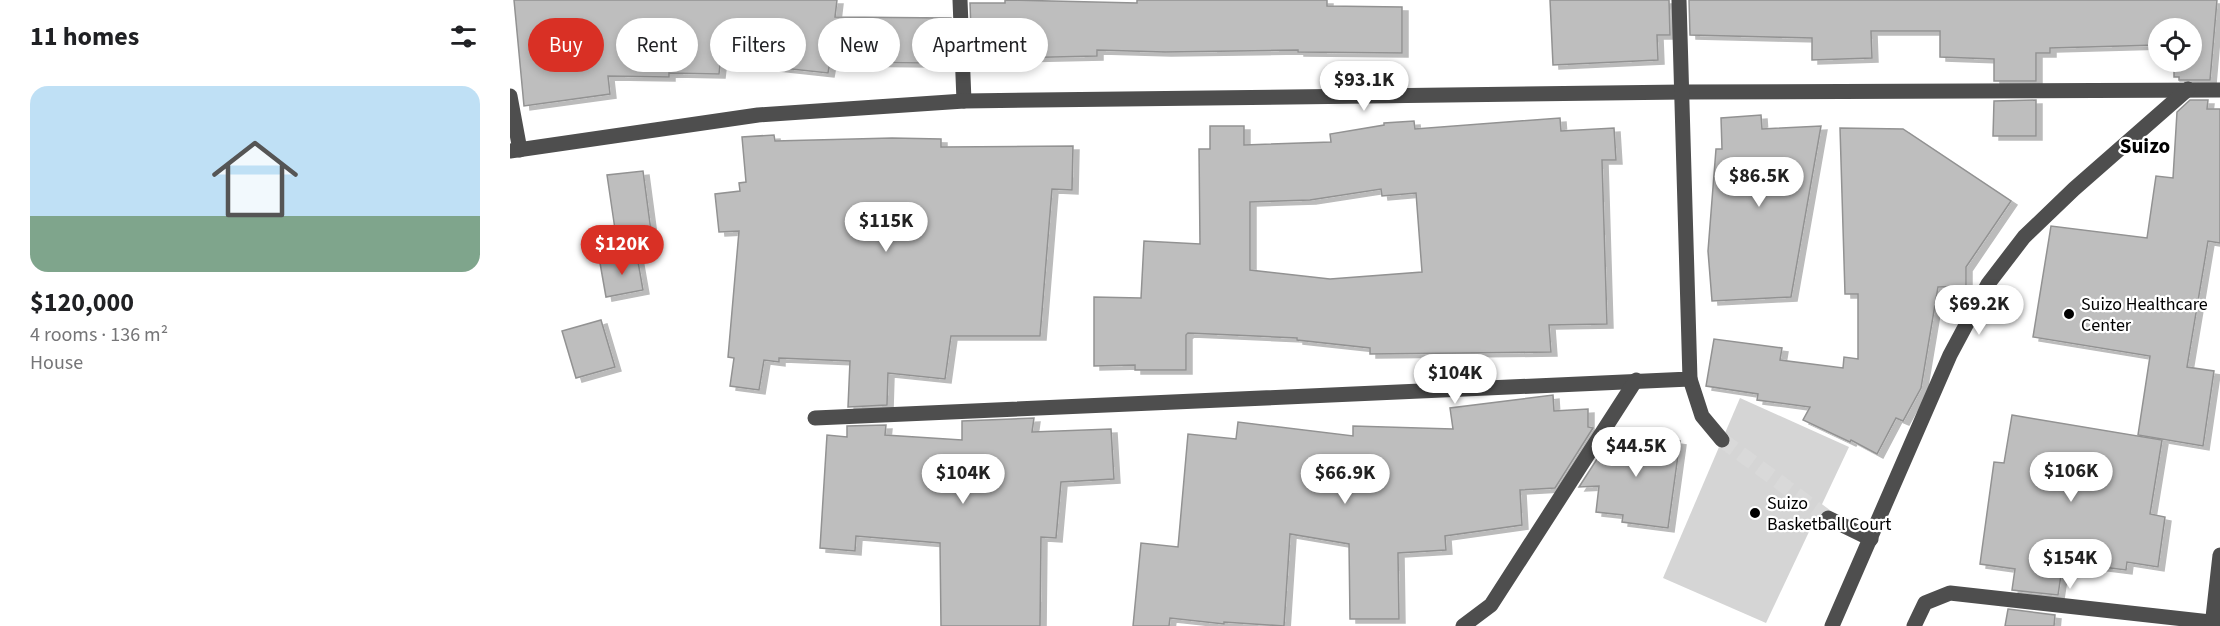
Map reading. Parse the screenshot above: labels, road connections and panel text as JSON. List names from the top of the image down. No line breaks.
{"districts":["Suizo"],"places":["Suizo Healthcare Center","Suizo Basketball Court"],"page":{"heading":"11 homes","chip":["Buy","Rent","Filters","New","Apartment"],"price":["$93.1K","$86.5K","$115K","$120K","$69.2K","$104K","$44.5K","$106K","$104K","$66.9K","$154K"],"list":[{"name":"$120,000","note":"4 rooms · 136 m² · House"}]}}
